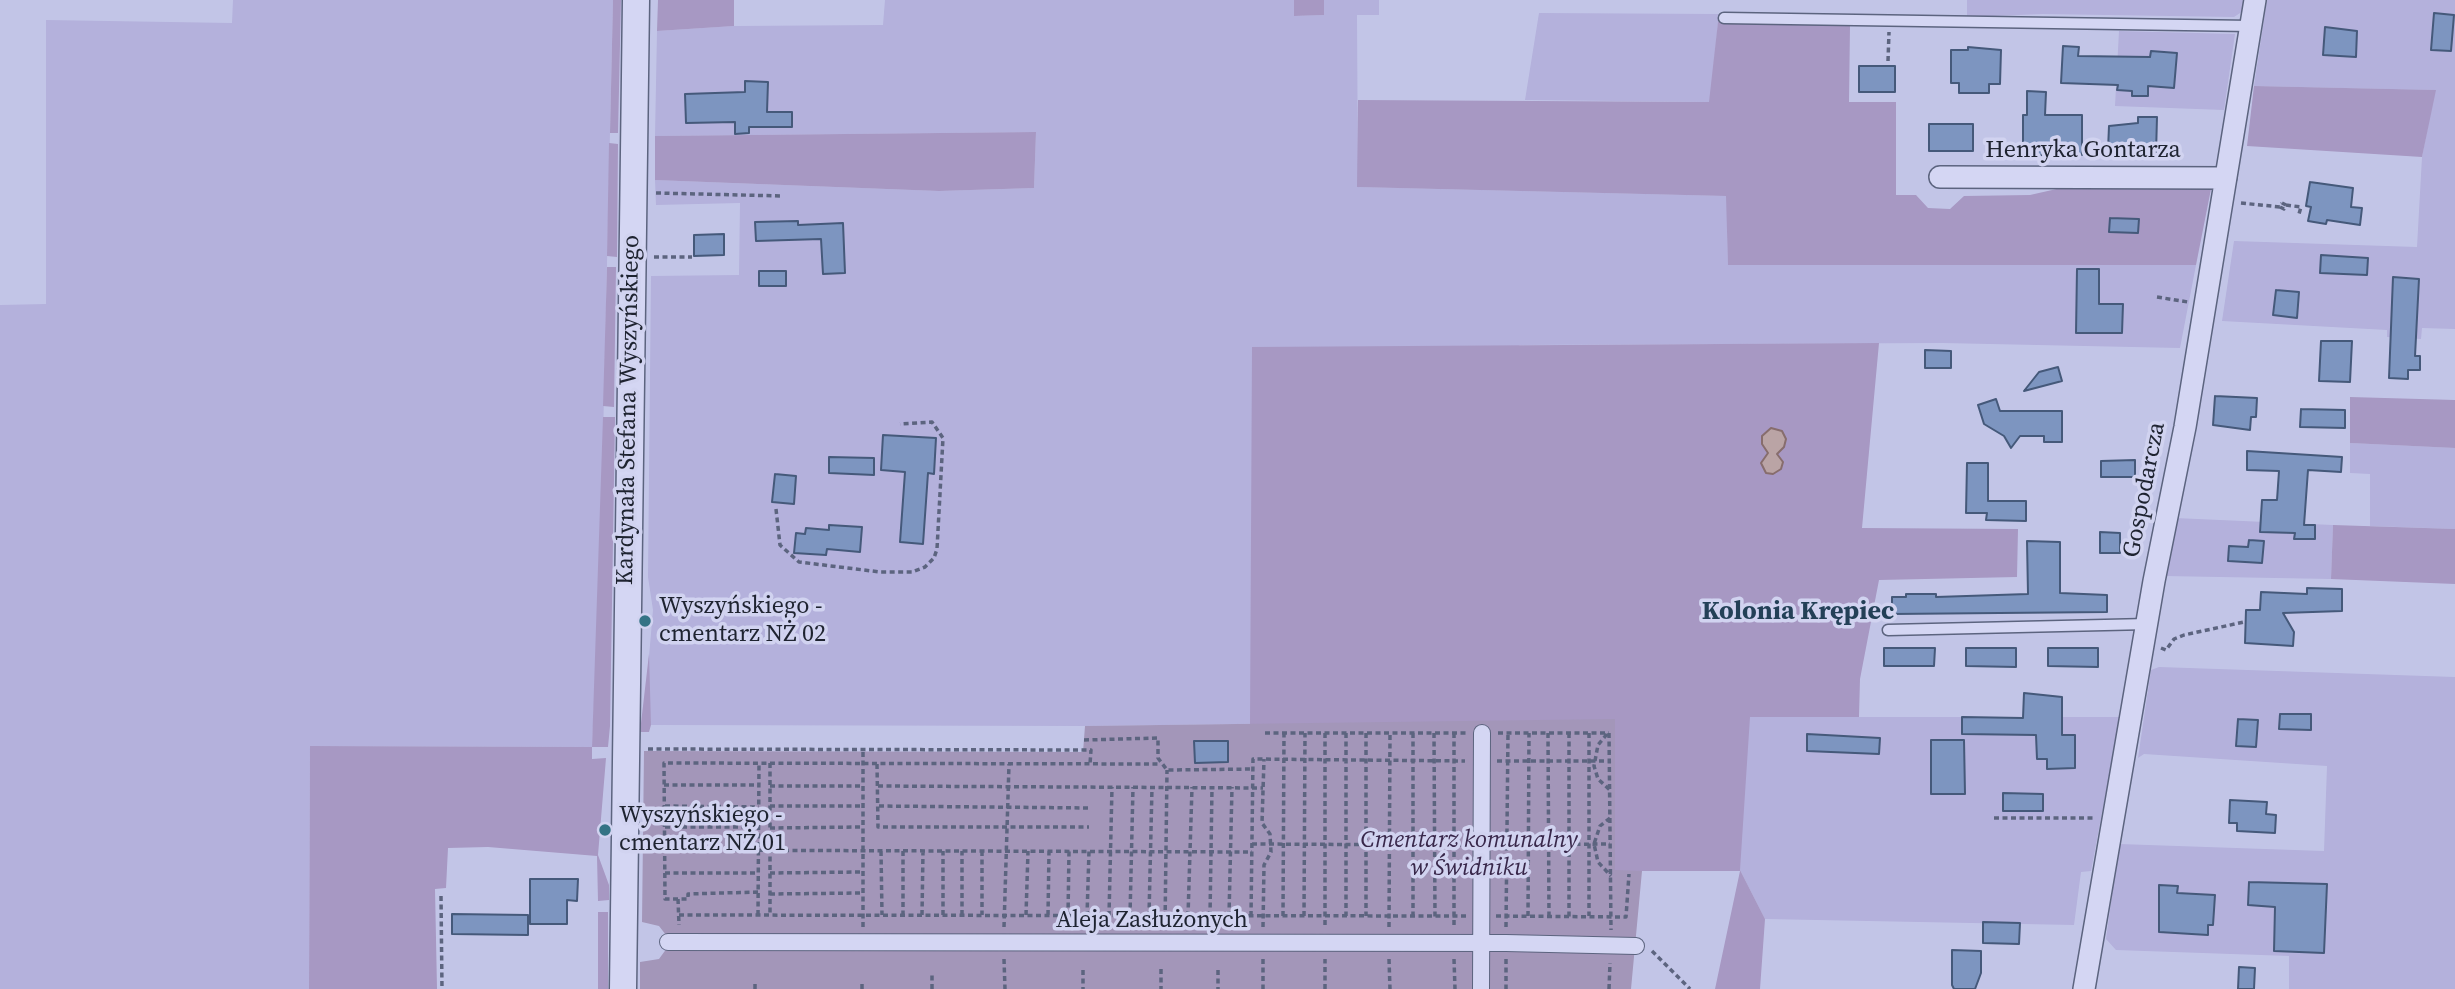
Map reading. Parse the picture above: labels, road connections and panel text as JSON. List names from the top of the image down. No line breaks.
{"streets":{"street":["Henryka Gontarza","Kardynała Stefana Wyszyńskiego","Gospodarcza","Aleja Zasłużonych"]},"crossings":[["Henryka Gontarza","Gospodarcza"]],"districts":["Kolonia Krępiec"],"parks":["Cmentarz komunalny w Świdniku"],"places":["Wyszyńskiego - cmentarz NŻ 02","Wyszyńskiego - cmentarz NŻ 01"]}
